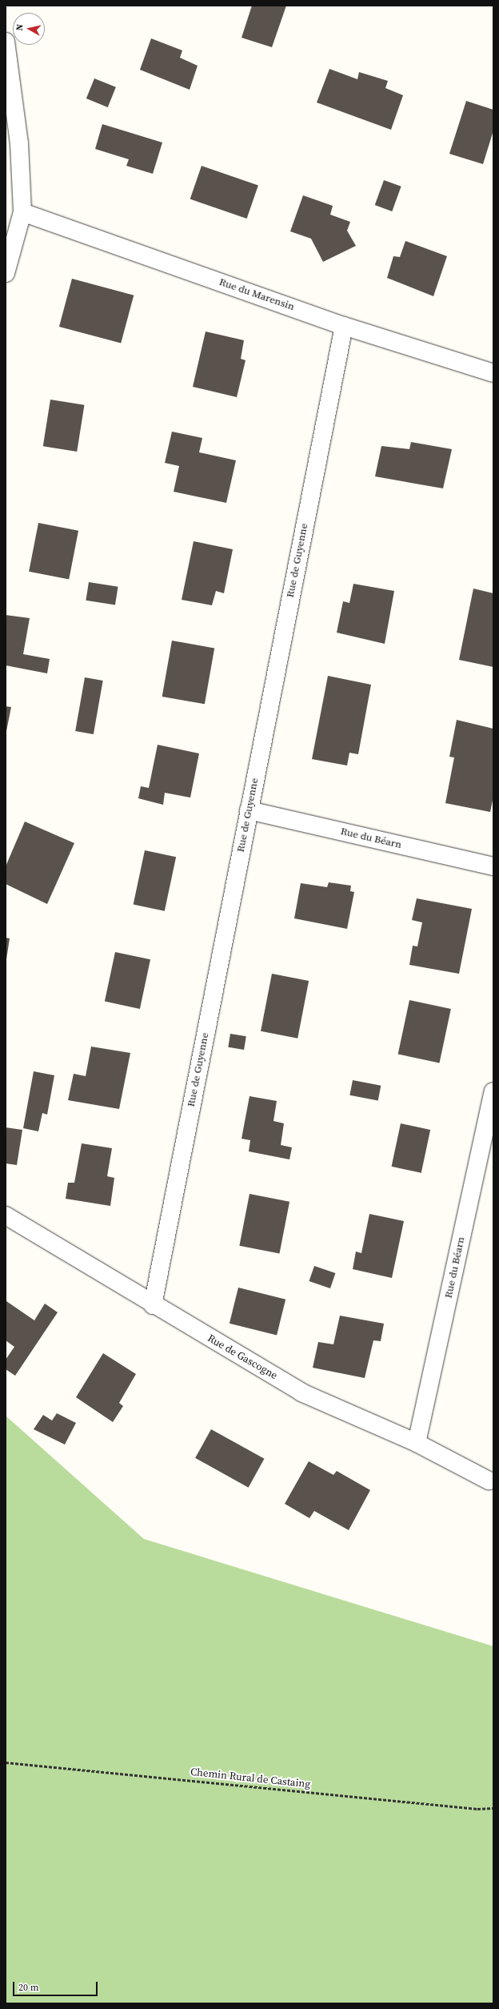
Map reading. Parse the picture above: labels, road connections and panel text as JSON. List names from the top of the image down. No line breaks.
{"streets":{"street":["Rue du Marensin","Rue de Guyenne","Rue du Béarn","Rue de Gascogne"],"path":["Chemin Rural de Castaing"]},"crossings":[["Rue du Marensin","Rue de Guyenne"],["Rue de Guyenne","Rue du Béarn"],["Rue de Guyenne","Rue de Gascogne"],["Rue du Béarn","Rue de Gascogne"]],"scale_bar":"20 m","north":"left"}
